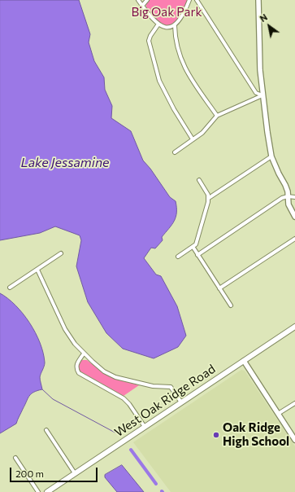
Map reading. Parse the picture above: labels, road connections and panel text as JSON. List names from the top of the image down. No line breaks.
{"streets":{"main road":["West Oak Ridge Road"]},"water":["Lake Jessamine"],"parks":["Big Oak Park"],"places":["Oak Ridge High School"],"scale_bar":"200 m","north":"top left"}
